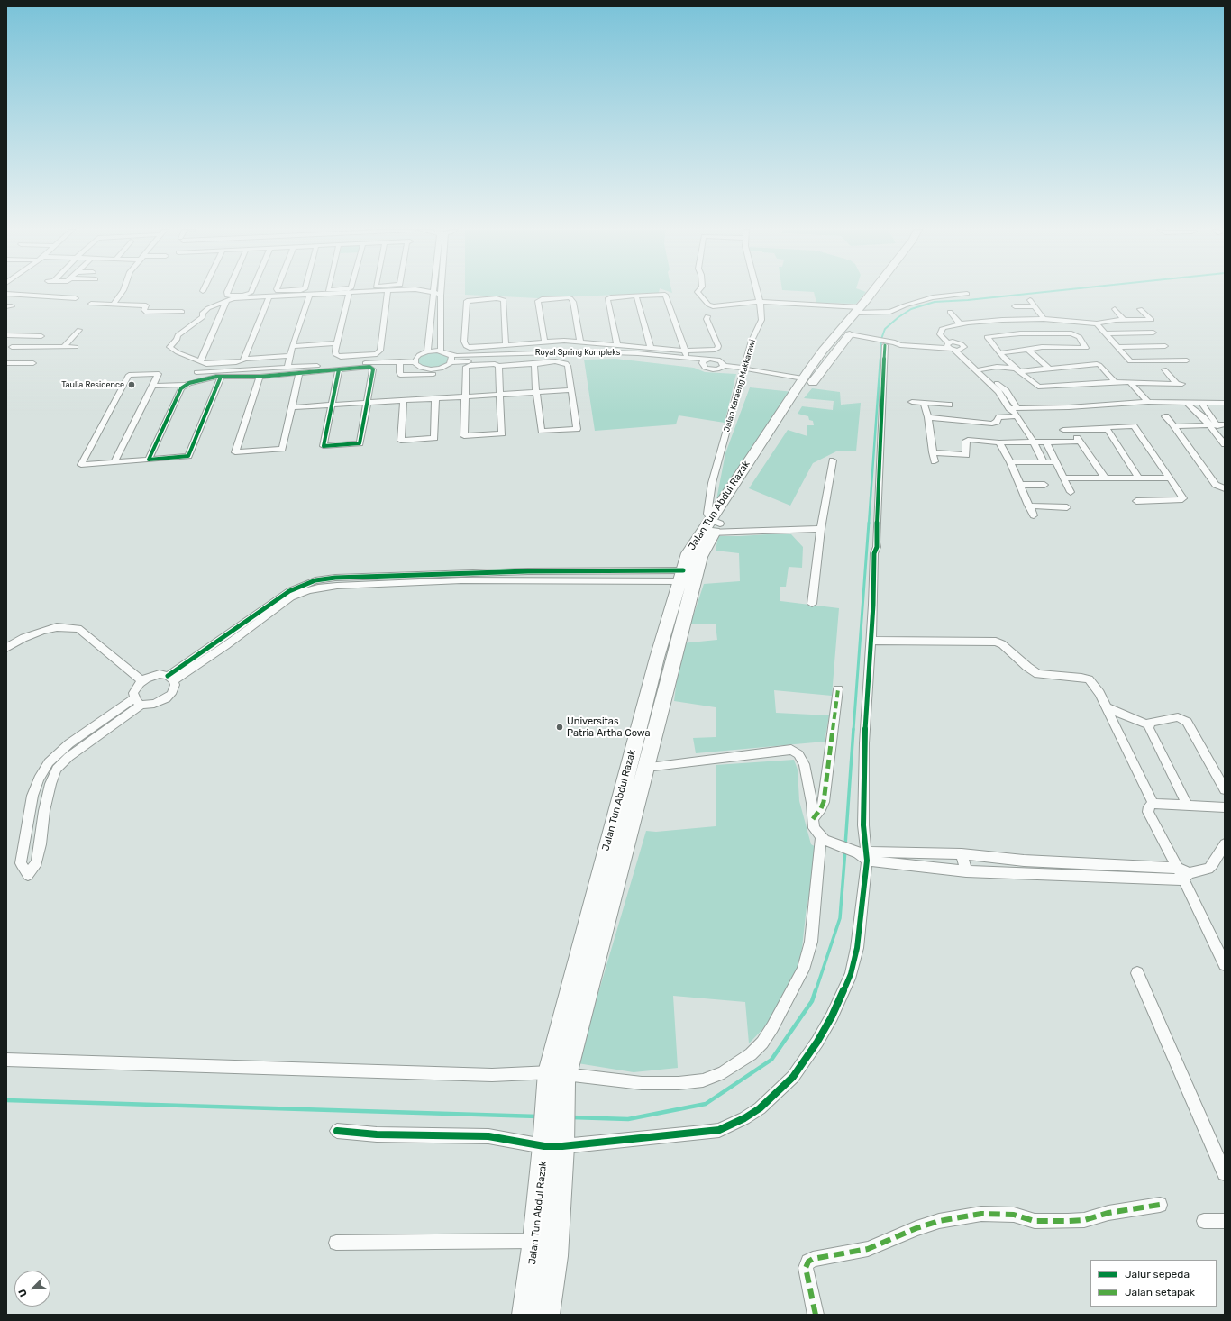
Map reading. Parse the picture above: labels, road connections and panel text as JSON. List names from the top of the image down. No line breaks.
{"streets":{"main road":["Jalan Tun Abdul Razak"],"street":["Royal Spring Kompleks","Jalan Karaeng Makkarawi"]},"crossings":[["Royal Spring Kompleks","Jalan Karaeng Makkarawi"],["Royal Spring Kompleks","Jalan Tun Abdul Razak"],["Jalan Karaeng Makkarawi","Jalan Tun Abdul Razak"]],"places":["Taulia Residence","Universitas Patria Artha Gowa"],"legend":["Jalur sepeda","Jalan setapak"],"north":"bottom left"}
